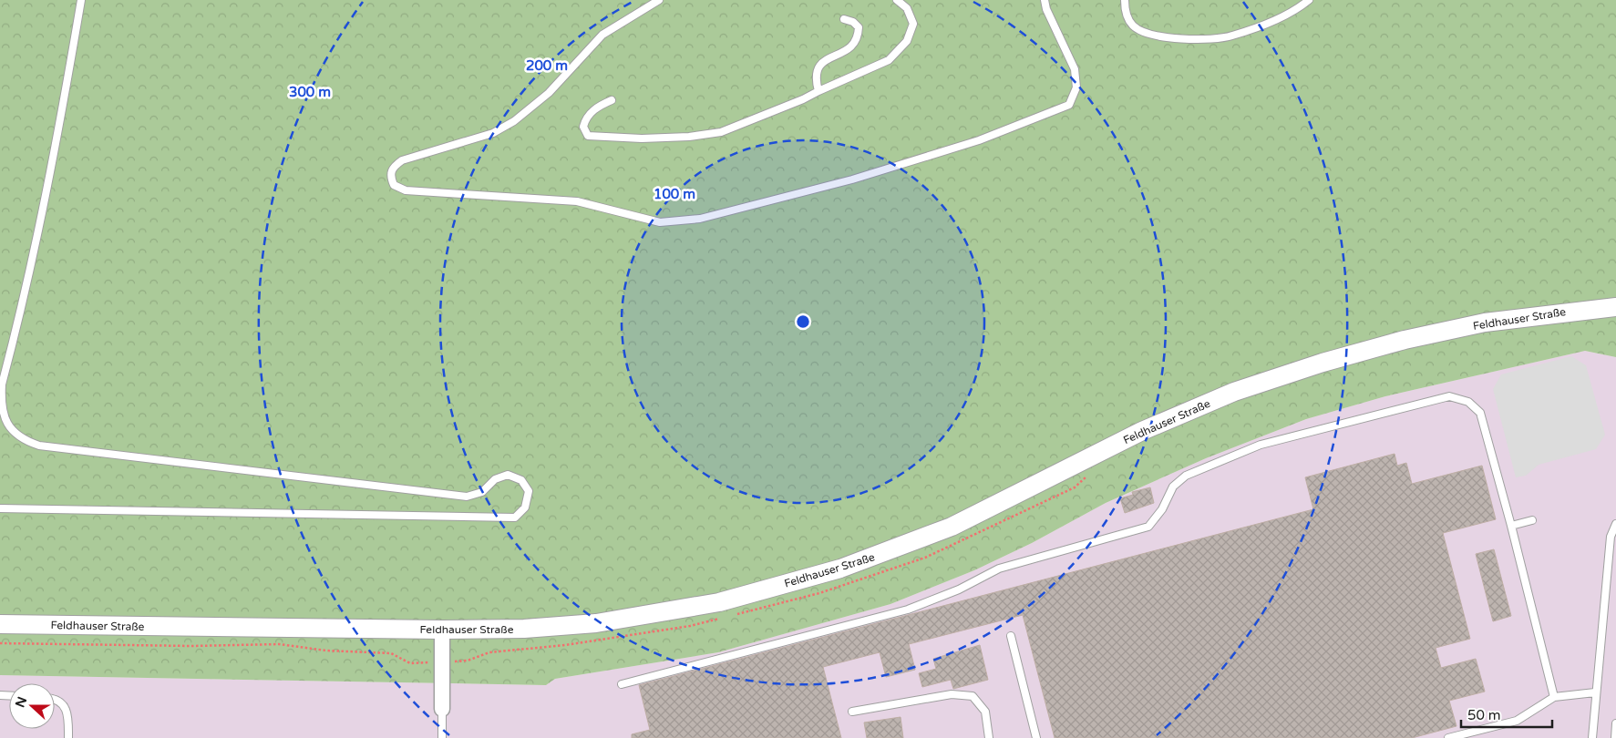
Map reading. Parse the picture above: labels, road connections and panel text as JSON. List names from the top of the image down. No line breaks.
{"streets":{"street":["Feldhauser Straße"]},"scale_bar":"50 m","north":"left","rings":["200 m","300 m","100 m"]}
